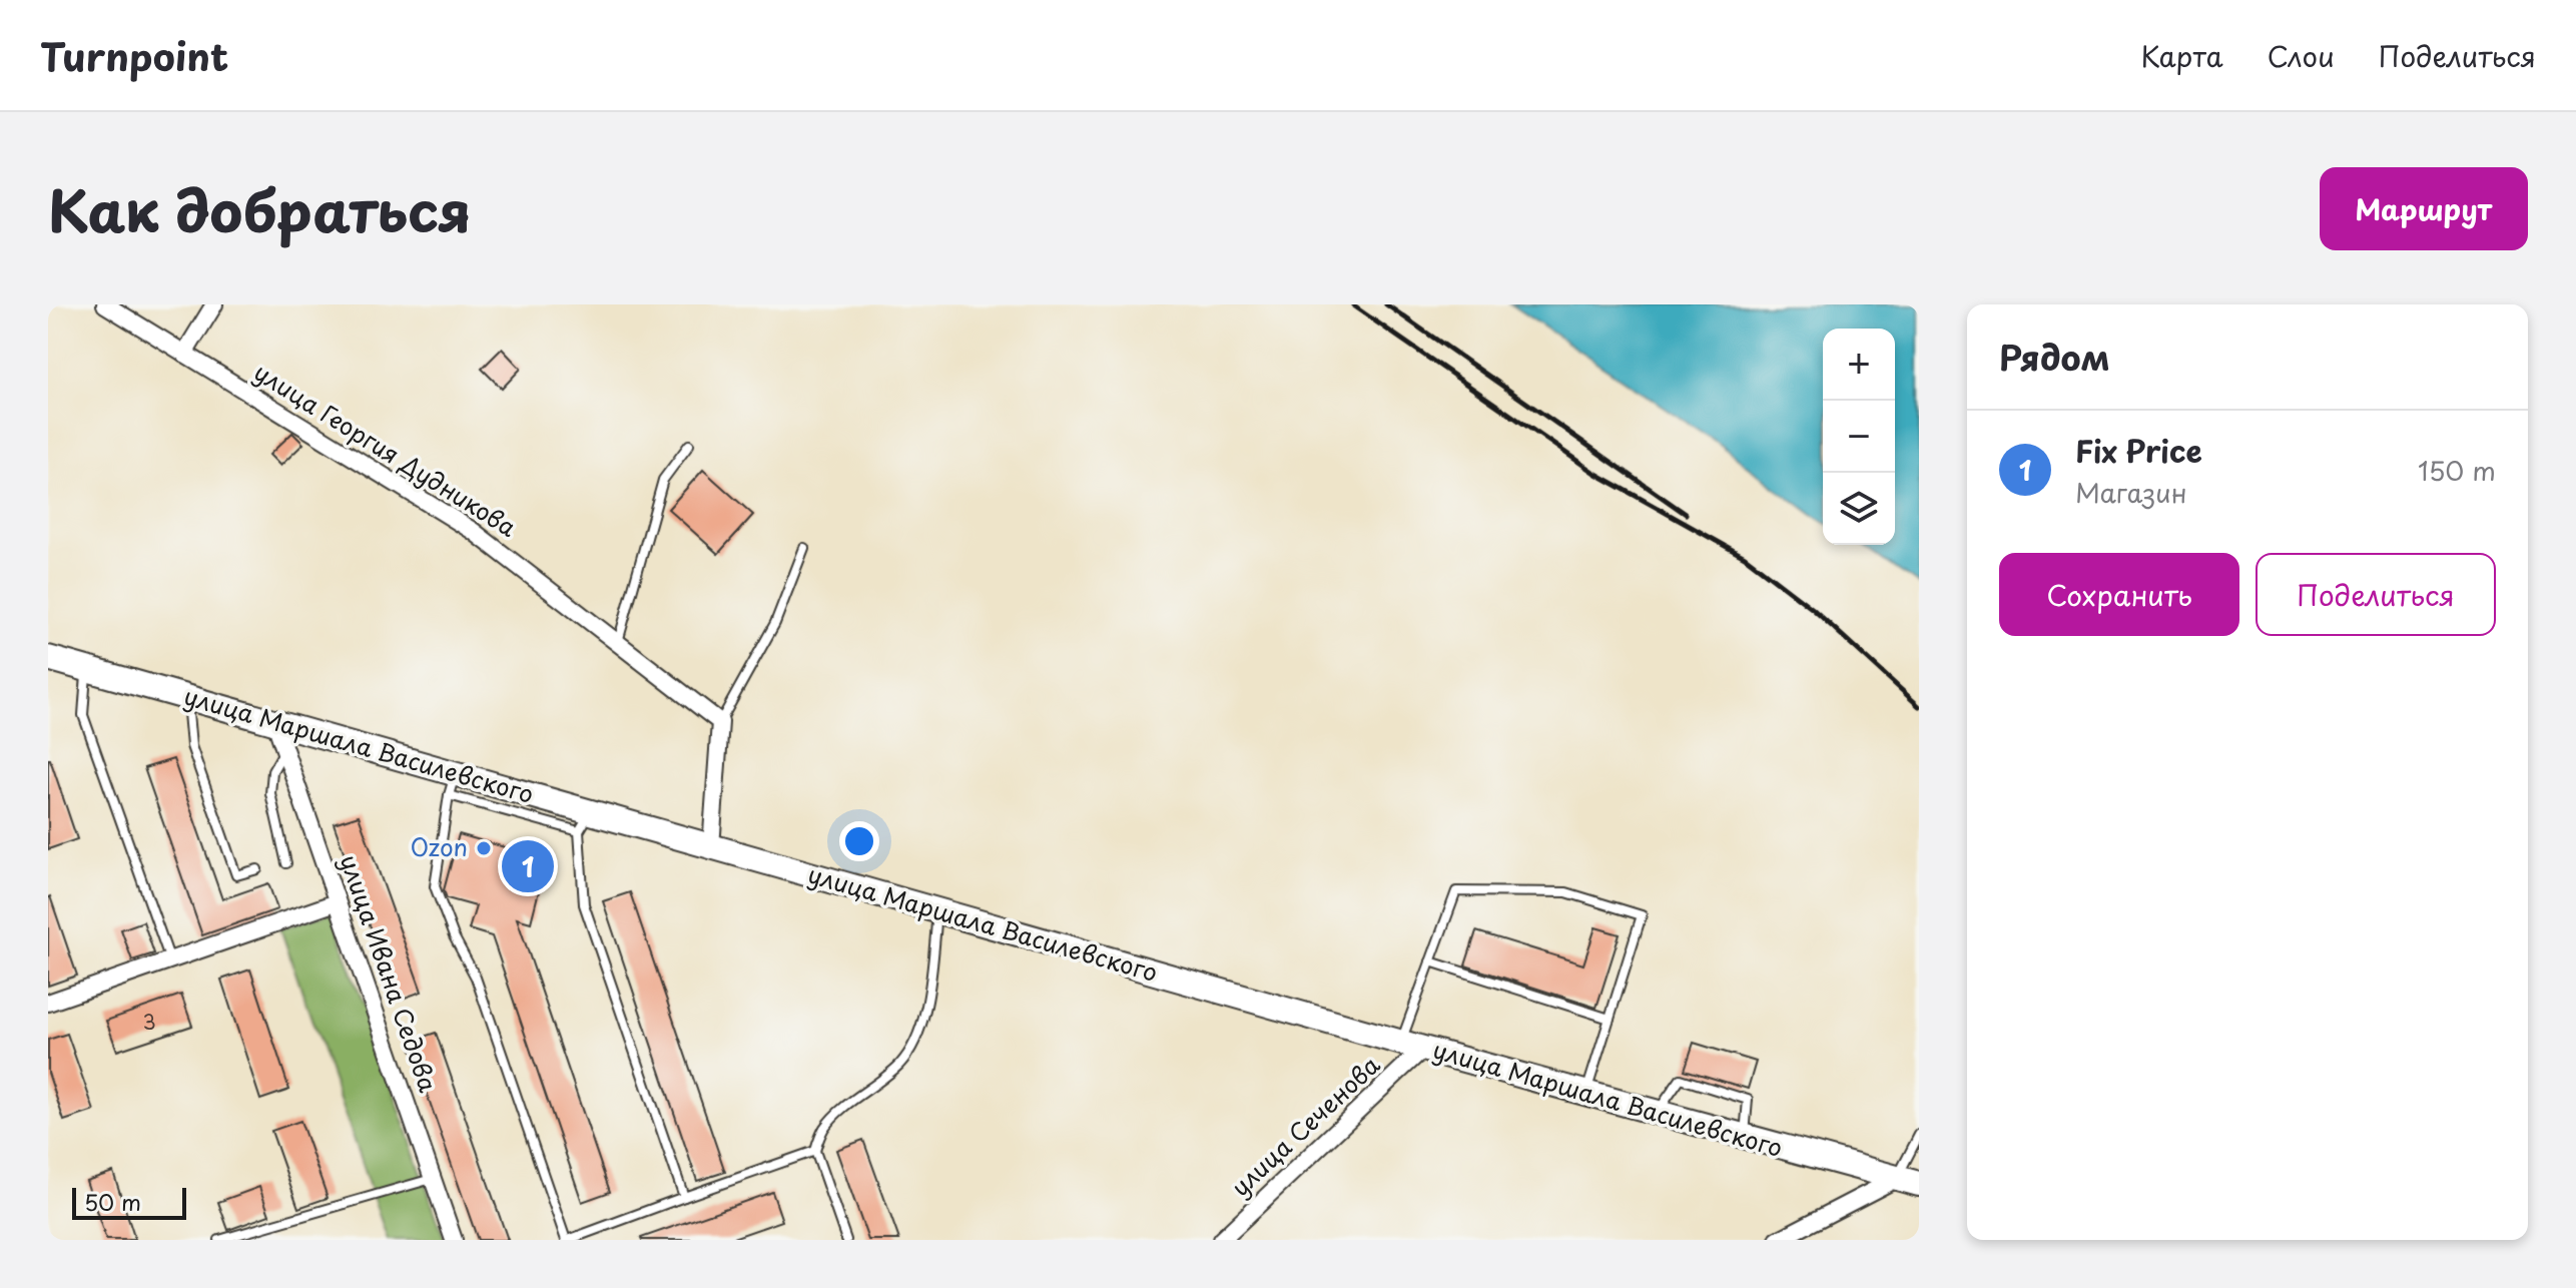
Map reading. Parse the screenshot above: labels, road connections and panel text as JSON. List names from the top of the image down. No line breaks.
{"streets":{"street":["улица Георгия Дудникова","улица Маршала Василевского","улица Ивана Седова","улица Сеченова"]},"crossings":[["улица Маршала Василевского","улица Ивана Седова"],["улица Маршала Василевского","улица Сеченова"]],"places":["Ozon"],"house_numbers":["3"],"scale_bar":"50 m","page":{"header":"Turnpoint","nav":["Карта","Слои","Поделиться"],"title":"Как добраться","buttons":["Маршрут",["Сохранить","Поделиться"]],"heading":"Рядом","map_buttons":["+","−"],"list":[{"mark":"1","name":"Fix Price","note":"Магазин","value":"150 m"}],"pins":"1","scale":"50 m"}}
